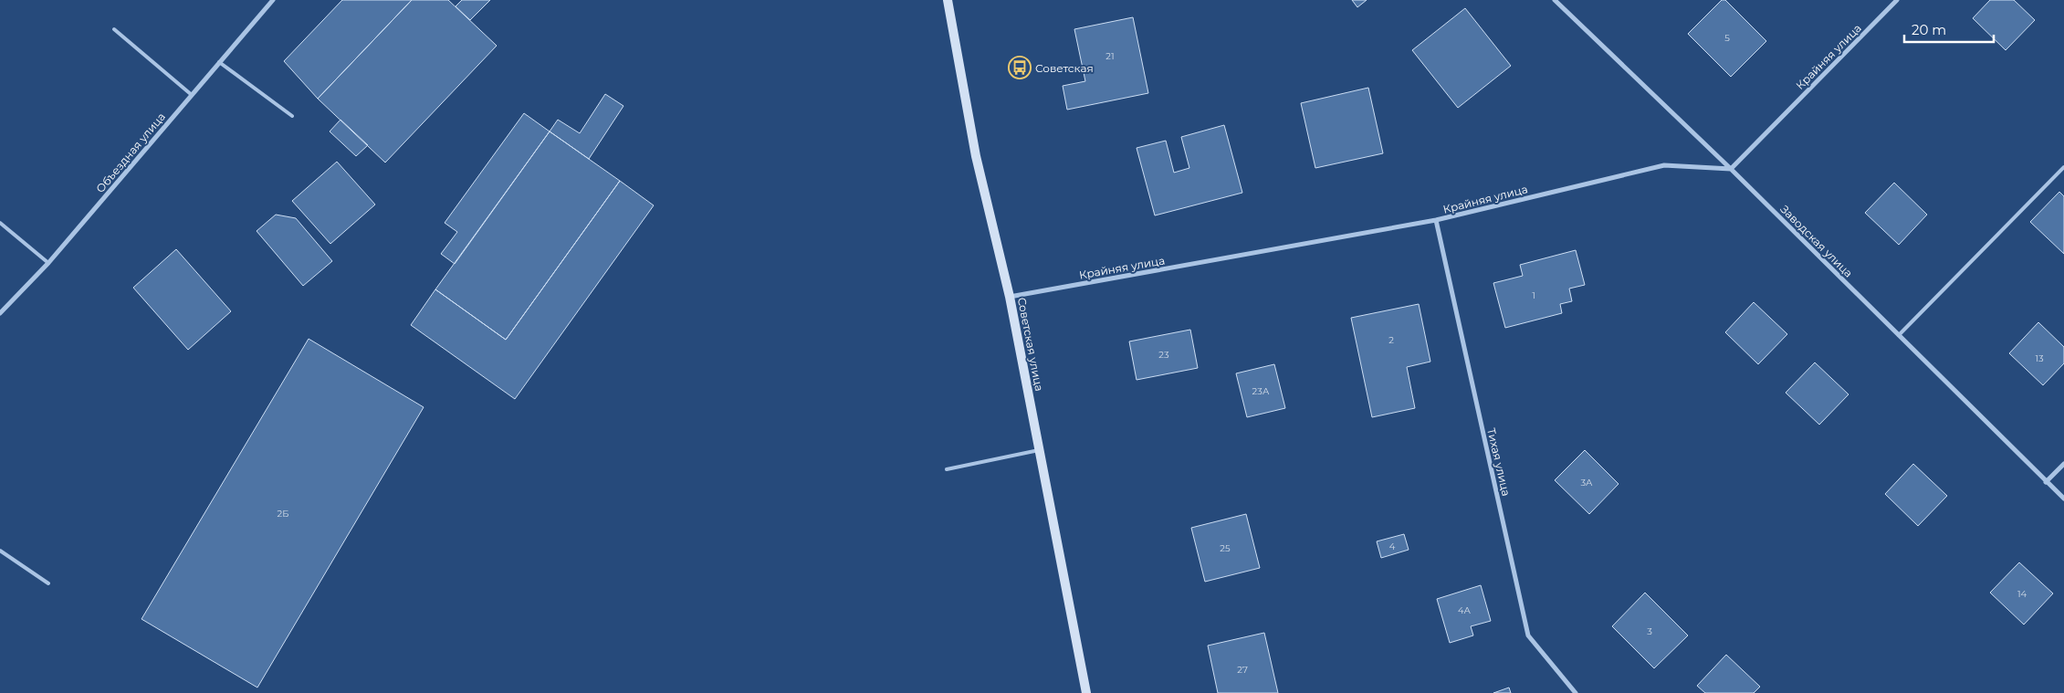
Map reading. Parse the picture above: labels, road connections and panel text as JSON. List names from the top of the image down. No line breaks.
{"streets":{"street":["Крайняя улица","Объездная улица","Заводская улица","Советская улица","Тихая улица"]},"crossings":[["Крайняя улица","Заводская улица"],["Крайняя улица","Советская улица"],["Крайняя улица","Тихая улица"]],"places":{"bus stop":["Советская"]},"house_numbers":["5","21","1","2","23","13","23А","3А","2Б","4","25","14","4А","3","27"],"scale_bar":"20 m"}
